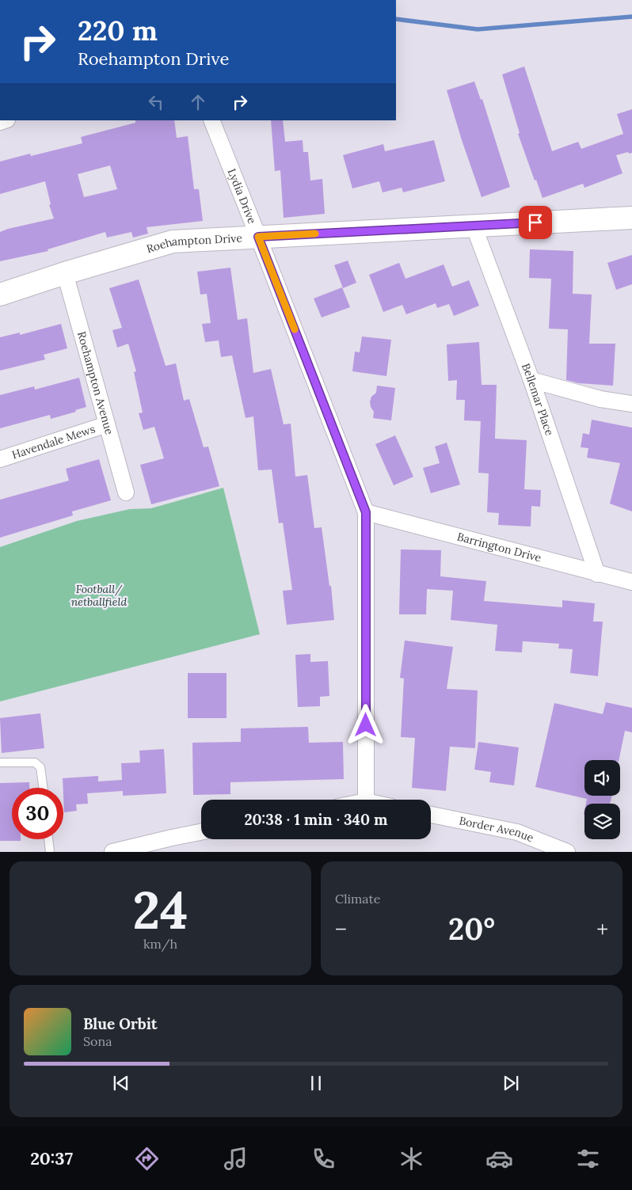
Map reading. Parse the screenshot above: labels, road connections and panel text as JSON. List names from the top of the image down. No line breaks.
{"streets":{"street":["Lydia Drive","Roehampton Drive","Roehampton Avenue","Bellemar Place","Havendale Mews","Barrington Drive","Border Avenue"]},"crossings":[["Lydia Drive","Roehampton Drive"],["Lydia Drive","Barrington Drive"],["Roehampton Drive","Roehampton Avenue"],["Roehampton Drive","Bellemar Place"],["Roehampton Avenue","Havendale Mews"],["Bellemar Place","Barrington Drive"]],"parks":["Football/ netballfield"],"page":{"turn":["220 m","Roehampton Drive"],"limit":"30","trip":"20:38 · 1 min · 340 m","tile":[["24","km/h"],"Climate"],"heat":["−","20°","+"],"song":["Blue Orbit","Sona"],"tabs":"20:37"}}
